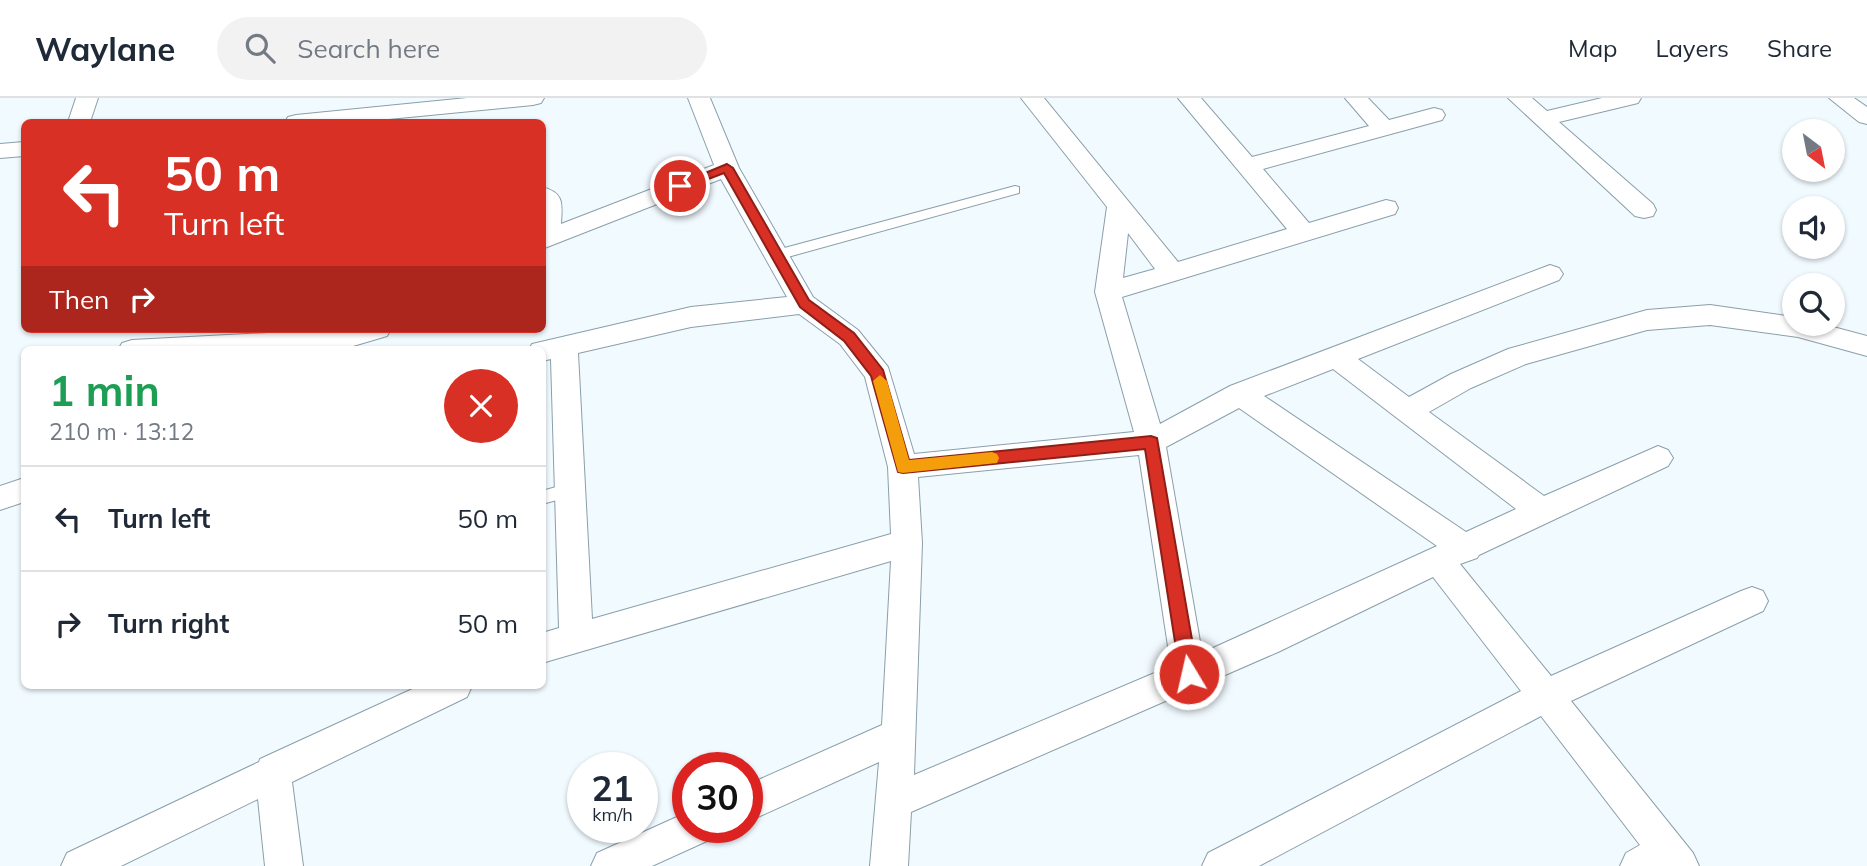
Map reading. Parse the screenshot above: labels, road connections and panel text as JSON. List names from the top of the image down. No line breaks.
{"north":"bottom right","page":{"header":"Waylane","search":"Search here","nav":["Map","Layers","Share"],"turn":["50 m","Turn left"],"then":"Then","heading":["1 min","210 m · 13:12"],"list":[{"name":"Turn left","value":"50 m"},{"name":"Turn right","value":"50 m"}],"speed":"21 km/h","limit":"30"}}
